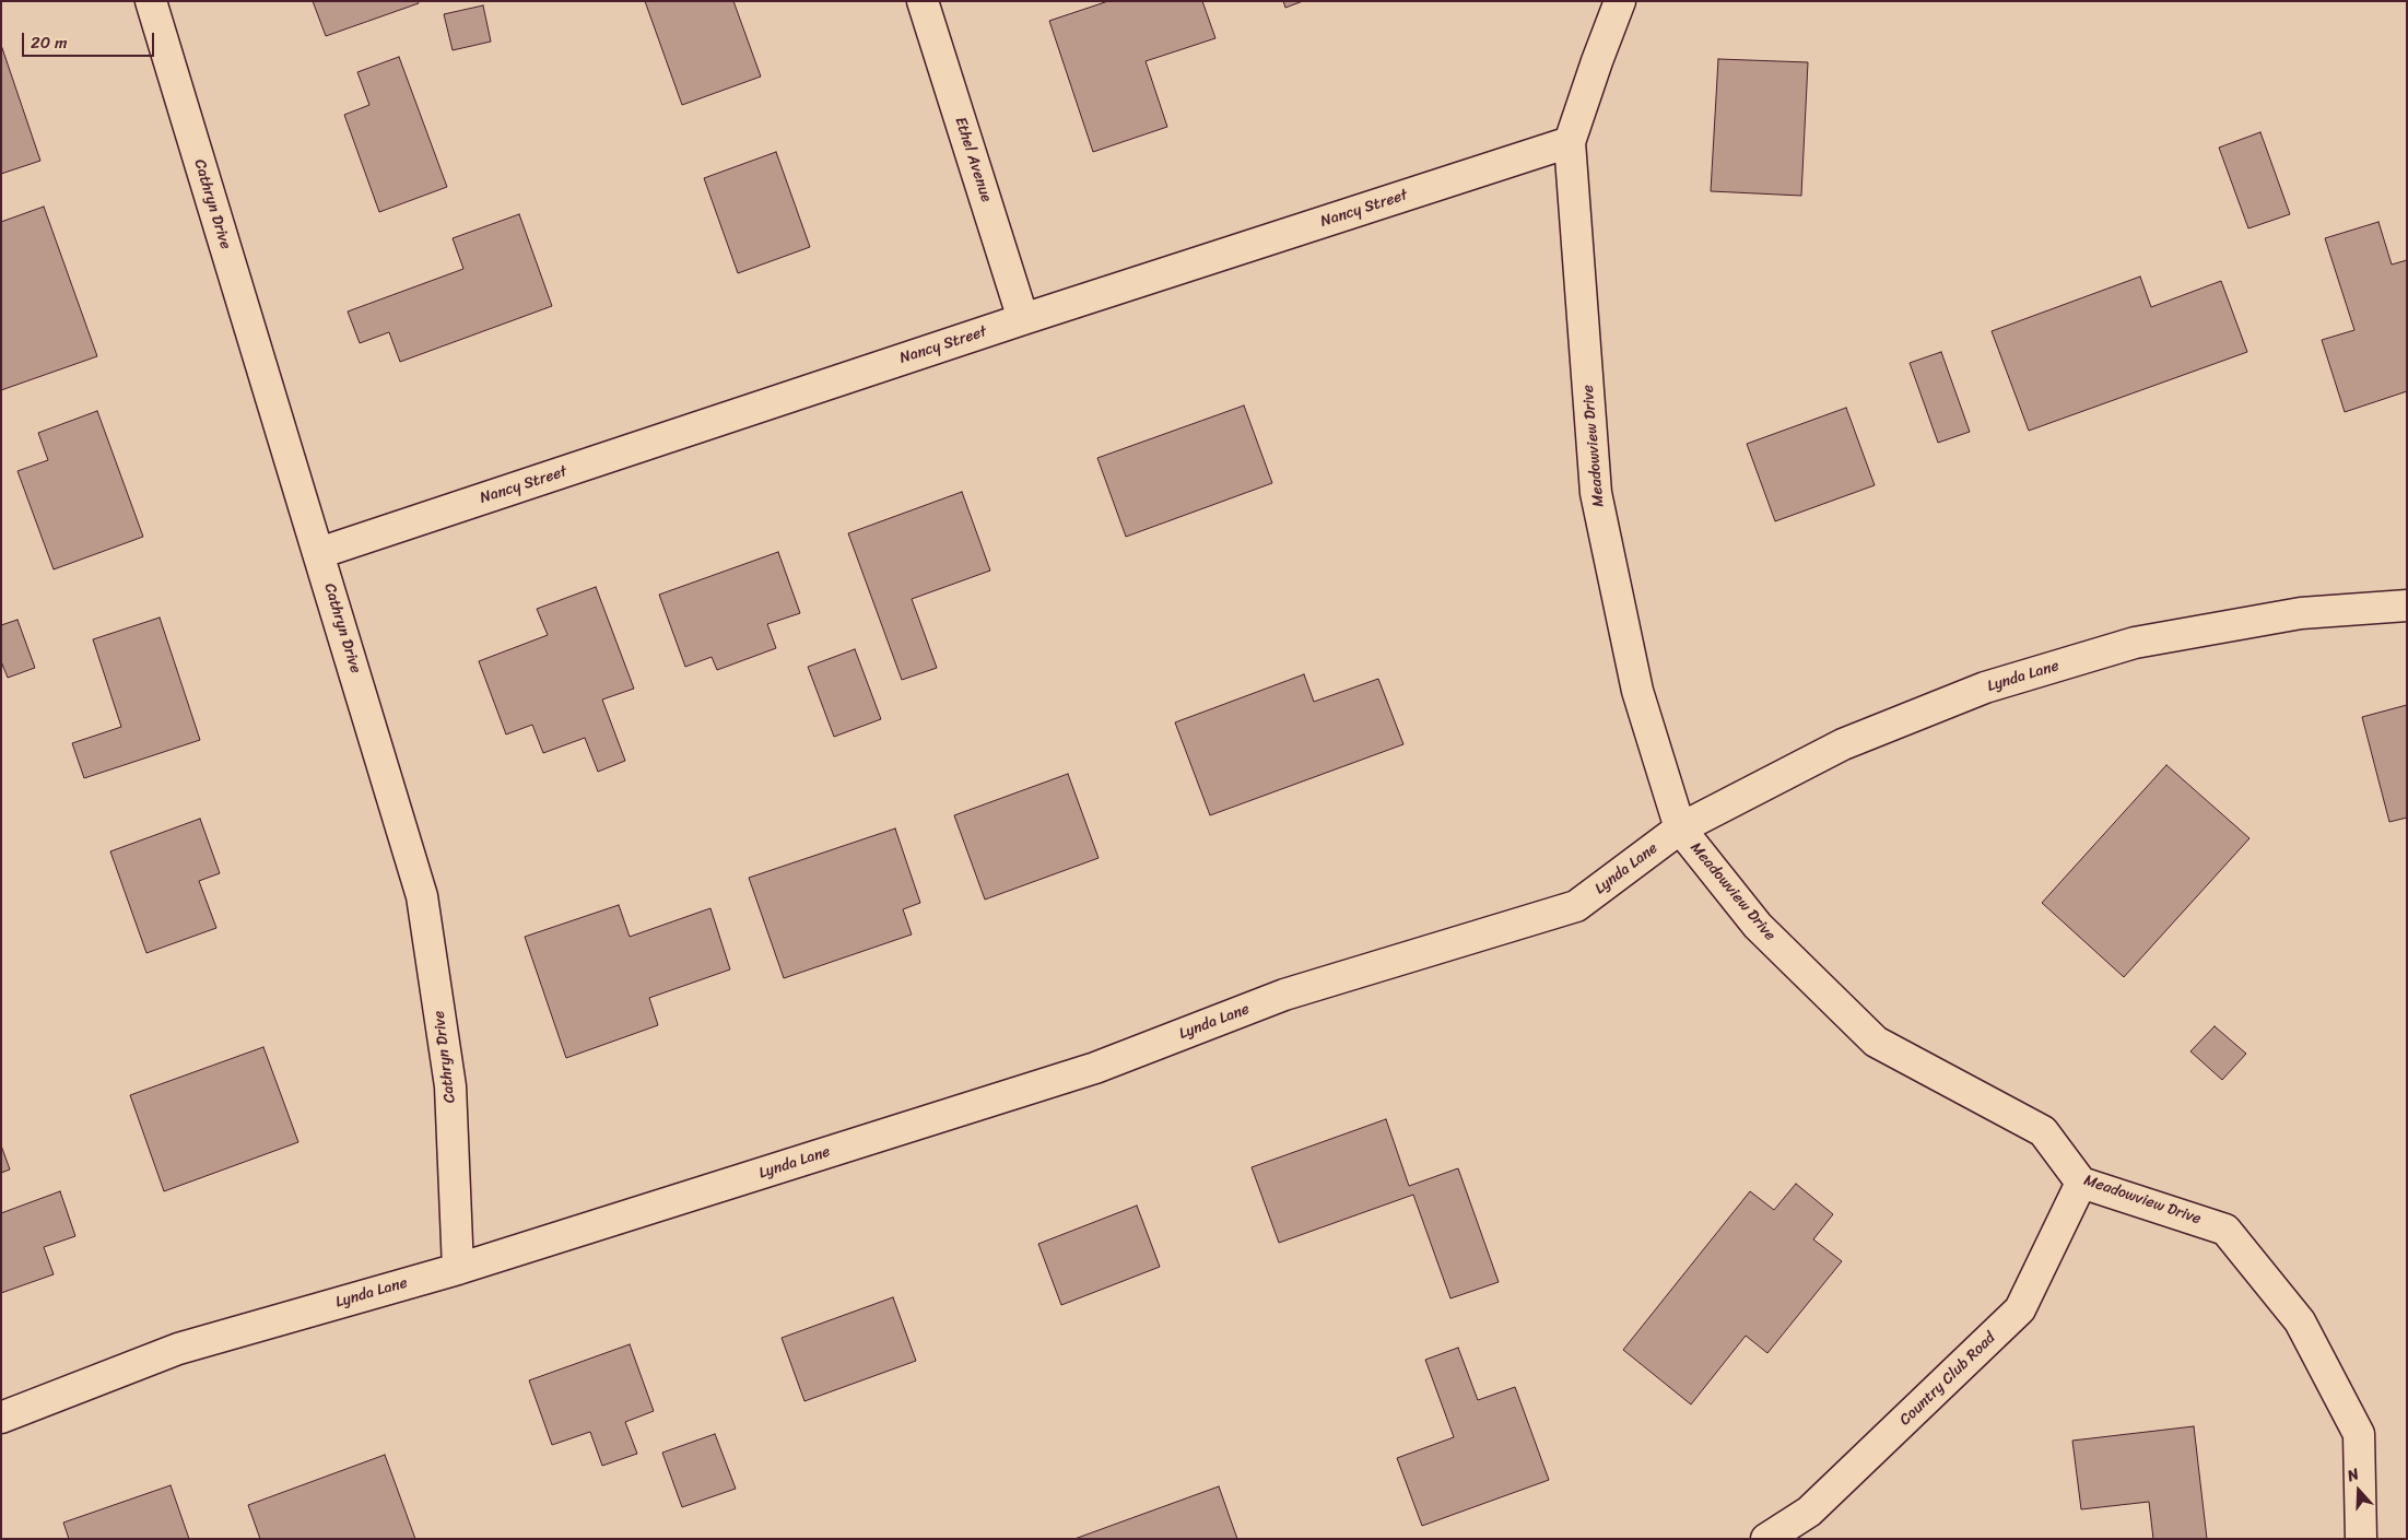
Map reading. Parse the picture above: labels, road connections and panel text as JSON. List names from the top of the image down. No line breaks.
{"streets":{"street":["Ethel Avenue","Cathryn Drive","Nancy Street","Meadowview Drive","Lynda Lane","Country Club Road"]},"crossings":[["Ethel Avenue","Nancy Street"],["Cathryn Drive","Nancy Street"],["Cathryn Drive","Lynda Lane"],["Nancy Street","Meadowview Drive"],["Meadowview Drive","Lynda Lane"],["Meadowview Drive","Country Club Road"]],"scale_bar":"20 m","north":"top"}
